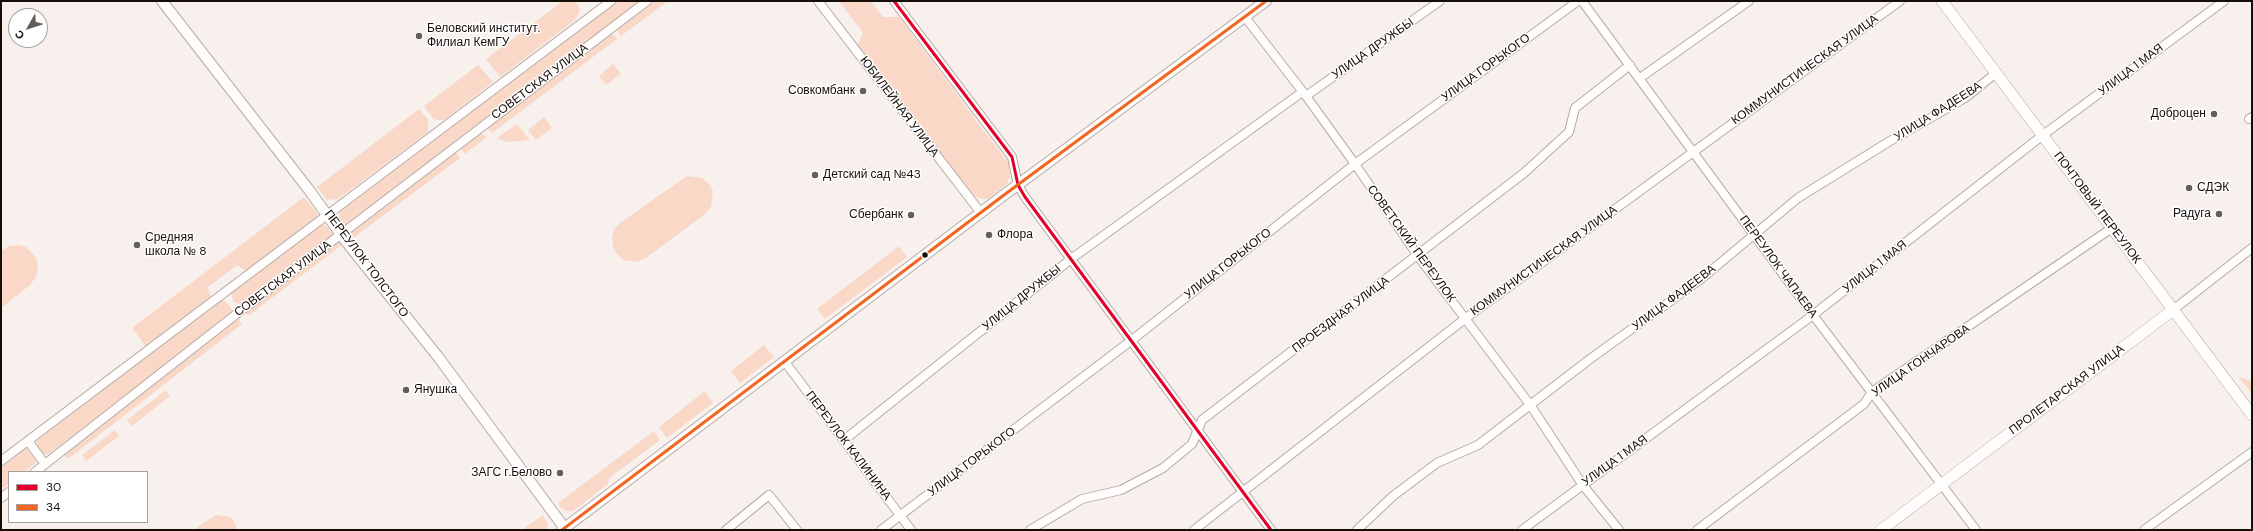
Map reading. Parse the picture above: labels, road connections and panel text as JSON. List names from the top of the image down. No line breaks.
{"streets":{"main road":["ПОЧТОВЫЙ ПЕРЕУЛОК","ПРОЛЕТАРСКАЯ УЛИЦА"],"street":["УЛИЦА ДРУЖБЫ","УЛИЦА ГОРЬКОГО","КОММУНИСТИЧЕСКАЯ УЛИЦА","УЛИЦА 1 МАЯ","СОВЕТСКАЯ УЛИЦА","ЮБИЛЕЙНАЯ УЛИЦА","УЛИЦА ФАДЕЕВА","СОВЕТСКИЙ ПЕРЕУЛОК","ПЕРЕУЛОК ТОЛСТОГО","ПЕРЕУЛОК ЧАПАЕВА","ПРОЕЗДНАЯ УЛИЦА","УЛИЦА ГОНЧАРОВА","ПЕРЕУЛОК КАЛИНИНА"]},"crossings":[["УЛИЦА ДРУЖБЫ","СОВЕТСКИЙ ПЕРЕУЛОК"],["УЛИЦА ДРУЖБЫ","ПЕРЕУЛОК КАЛИНИНА"],["УЛИЦА ГОРЬКОГО","СОВЕТСКИЙ ПЕРЕУЛОК"],["УЛИЦА ГОРЬКОГО","ПЕРЕУЛОК КАЛИНИНА"],["КОММУНИСТИЧЕСКАЯ УЛИЦА","СОВЕТСКИЙ ПЕРЕУЛОК"],["КОММУНИСТИЧЕСКАЯ УЛИЦА","ПЕРЕУЛОК ЧАПАЕВА"],["УЛИЦА 1 МАЯ","ПОЧТОВЫЙ ПЕРЕУЛОК"],["УЛИЦА 1 МАЯ","СОВЕТСКИЙ ПЕРЕУЛОК"],["УЛИЦА 1 МАЯ","ПЕРЕУЛОК ЧАПАЕВА"],["СОВЕТСКАЯ УЛИЦА","ПЕРЕУЛОК ТОЛСТОГО"],["УЛИЦА ФАДЕЕВА","ПОЧТОВЫЙ ПЕРЕУЛОК"],["УЛИЦА ФАДЕЕВА","СОВЕТСКИЙ ПЕРЕУЛОК"],["УЛИЦА ФАДЕЕВА","ПЕРЕУЛОК ЧАПАЕВА"],["ПОЧТОВЫЙ ПЕРЕУЛОК","УЛИЦА ГОНЧАРОВА"],["ПОЧТОВЫЙ ПЕРЕУЛОК","ПРОЛЕТАРСКАЯ УЛИЦА"],["СОВЕТСКИЙ ПЕРЕУЛОК","ПРОЕЗДНАЯ УЛИЦА"],["ПЕРЕУЛОК ЧАПАЕВА","ПРОЕЗДНАЯ УЛИЦА"],["ПЕРЕУЛОК ЧАПАЕВА","УЛИЦА ГОНЧАРОВА"],["ПЕРЕУЛОК ЧАПАЕВА","ПРОЛЕТАРСКАЯ УЛИЦА"]],"places":["Беловский институт. Филиал КемГУ","Совкомбанк","Доброцен","Детский сад №43","СДЭК","Радуга","Сбербанк","Флора","Средняя школа № 8","Янушка","ЗАГС г.Белово"],"lines":["transit line 30","transit line 34"],"legend":["30","34"],"north":"bottom left"}
